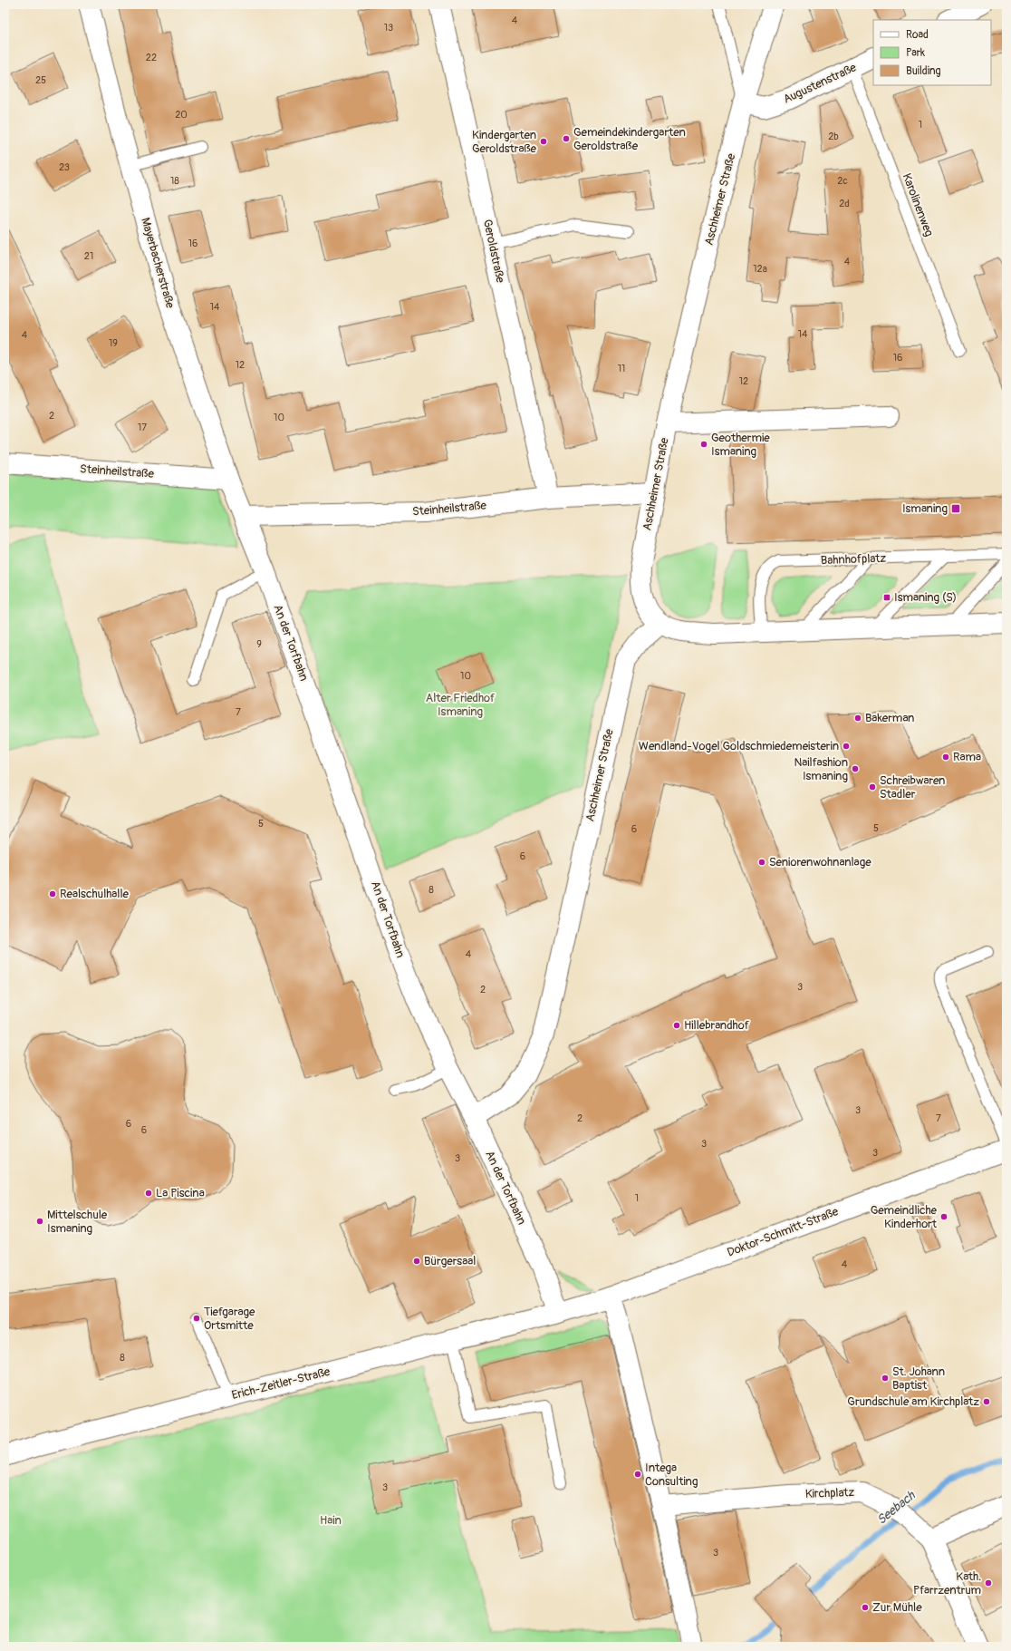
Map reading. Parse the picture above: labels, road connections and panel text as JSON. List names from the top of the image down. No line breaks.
{"streets":{"street":["Augustenstraße","Aschheimer Straße","Geroldstraße","Mayerbacherstraße","Steinheilstraße","An der Torfbahn","Doktor-Schmitt-Straße","Erich-Zeitler-Straße","Kirchplatz"],"lane":["Karolinenweg","Bahnhofplatz"]},"crossings":[["Augustenstraße","Aschheimer Straße"],["Augustenstraße","Karolinenweg"],["Aschheimer Straße","Steinheilstraße"],["Aschheimer Straße","An der Torfbahn"],["Geroldstraße","Steinheilstraße"],["Mayerbacherstraße","Steinheilstraße"],["Mayerbacherstraße","An der Torfbahn"],["Steinheilstraße","An der Torfbahn"],["An der Torfbahn","Doktor-Schmitt-Straße"],["An der Torfbahn","Erich-Zeitler-Straße"],["Doktor-Schmitt-Straße","Erich-Zeitler-Straße"]],"water":["Seebach"],"parks":["Alter Friedhof Ismaning","Hain"],"places":{"other":["Gemeindekindergarten Geroldstraße","Kindergarten Geroldstraße","Geothermie Ismaning","Bakerman","Wendland-Vogel Goldschmiedemeisterin","Rama","Nailfashion Ismaning","Schreibwaren Stadler","Seniorenwohnanlage","Realschulhalle","Hillebrandhof","La Piscina","Gemeindliche Kinderhort","Mittelschule Ismaning","Bürgersaal","Tiefgarage Ortsmitte","St. Johann Baptist","Grundschule am Kirchplatz","Intega Consulting","Kath. Pfarrzentrum","Zur Mühle"],"transit":["Ismaning","Ismaning (S)"]},"house_numbers":["4","13","22","25","20","1","2b","23","18","2c","2d","16","21","4","12a","14","14","4","19","16","12","11","12","2","10","17","9","10","7","5","5","6","6","8","4","3","2","3","2","7","6","6","3","3","3","1","4","8","3","3"],"legend":["Road","Park","Building"]}
